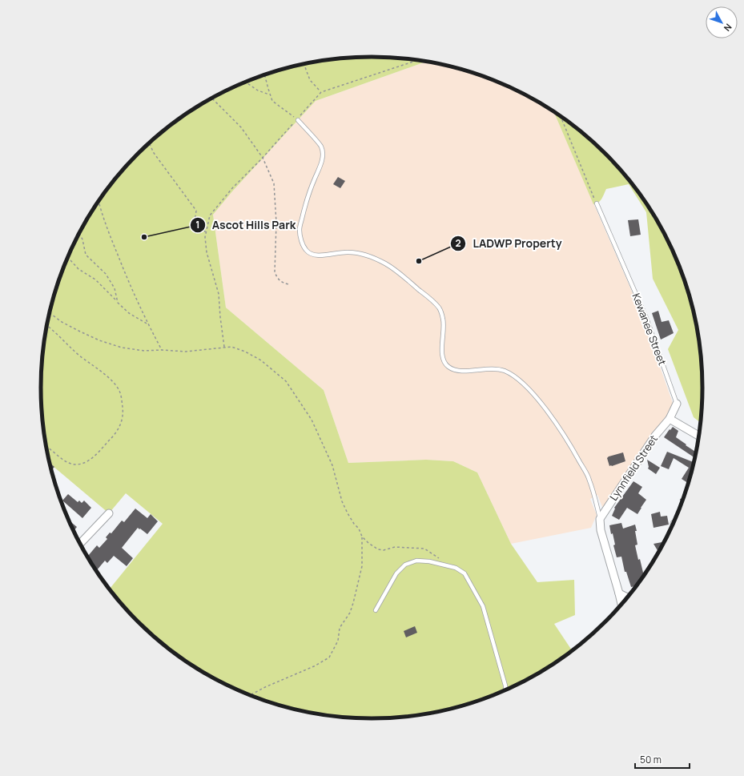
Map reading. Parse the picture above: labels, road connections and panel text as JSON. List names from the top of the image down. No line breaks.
{"streets":{"street":["Kewanee Street","Lynnfield Street"]},"crossings":[["Kewanee Street","Lynnfield Street"]],"places":["Ascot Hills Park","LADWP Property"],"scale_bar":"50 m","north":"bottom right"}
